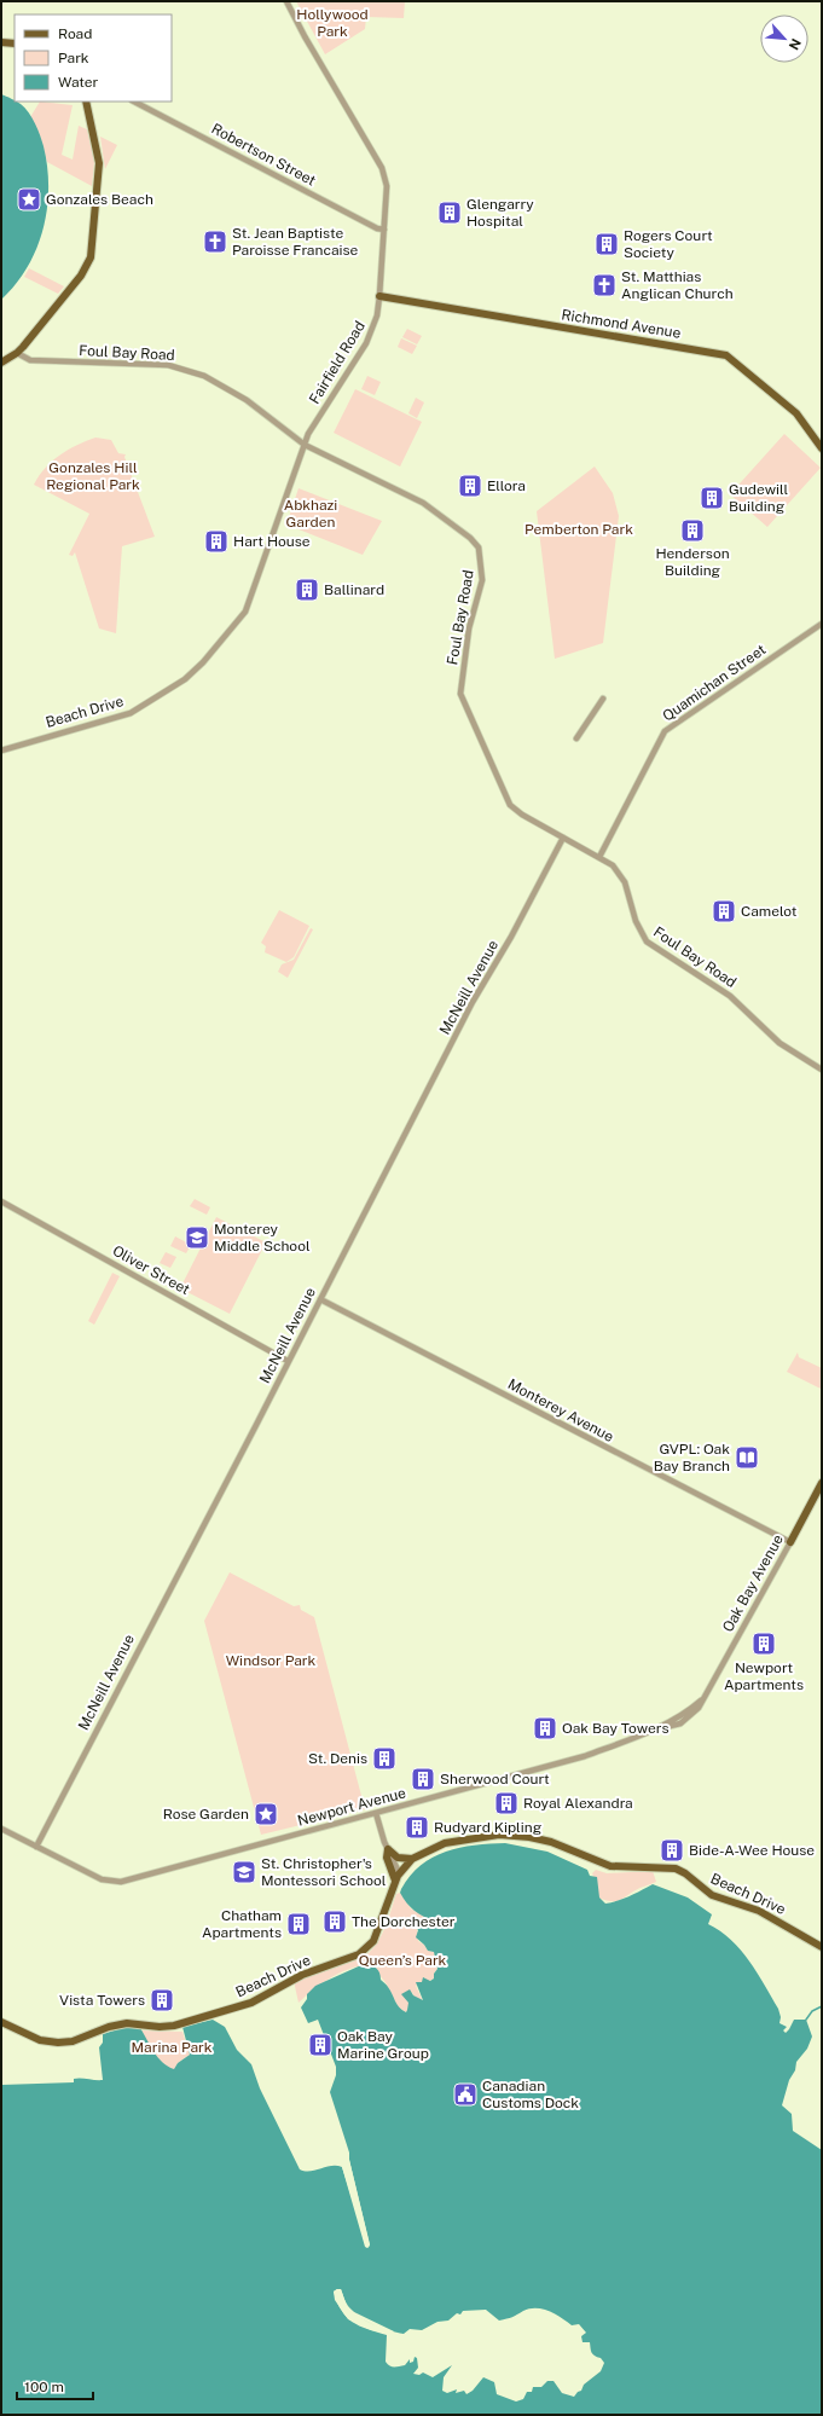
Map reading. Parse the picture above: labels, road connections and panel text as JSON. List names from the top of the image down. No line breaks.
{"streets":{"main road":["Richmond Avenue","Beach Drive","Oak Bay Avenue"],"street":["Robertson Street","Foul Bay Road","Fairfield Road","Quamichan Street","McNeill Avenue","Oliver Street","Monterey Avenue","Newport Avenue"]},"crossings":[["Robertson Street","Fairfield Road"],["Richmond Avenue","Fairfield Road"],["Foul Bay Road","Fairfield Road"],["Foul Bay Road","Quamichan Street"],["Foul Bay Road","McNeill Avenue"],["Fairfield Road","Beach Drive"],["McNeill Avenue","Oliver Street"],["McNeill Avenue","Monterey Avenue"],["McNeill Avenue","Newport Avenue"],["Monterey Avenue","Oak Bay Avenue"],["Oak Bay Avenue","Newport Avenue"]],"parks":["Hollywood Park","Gonzales Hill Regional Park","Abkhazi Garden","Pemberton Park","Windsor Park","Queen’s Park","Marina Park"],"places":{"place":["Gonzales Beach","Rose Garden"],"building":["Glengarry Hospital","Rogers Court Society","Ellora","Gudewill Building","Henderson Building","Hart House","Ballinard","Camelot","Newport Apartments","Oak Bay Towers","St. Denis","Sherwood Court","Royal Alexandra","Rudyard Kipling","Bide-A-Wee House","The Dorchester","Chatham Apartments","Vista Towers","Oak Bay Marine Group"],"church":["St. Jean Baptiste Paroisse Francaise","St. Matthias Anglican Church"],"school or university":["Monterey Middle School","St. Christopher's Montessori School"],"library":["GVPL: Oak Bay Branch"],"public building":["Canadian Customs Dock"]},"legend":["Road","Park","Water"],"scale_bar":"100 m","north":"bottom right"}
